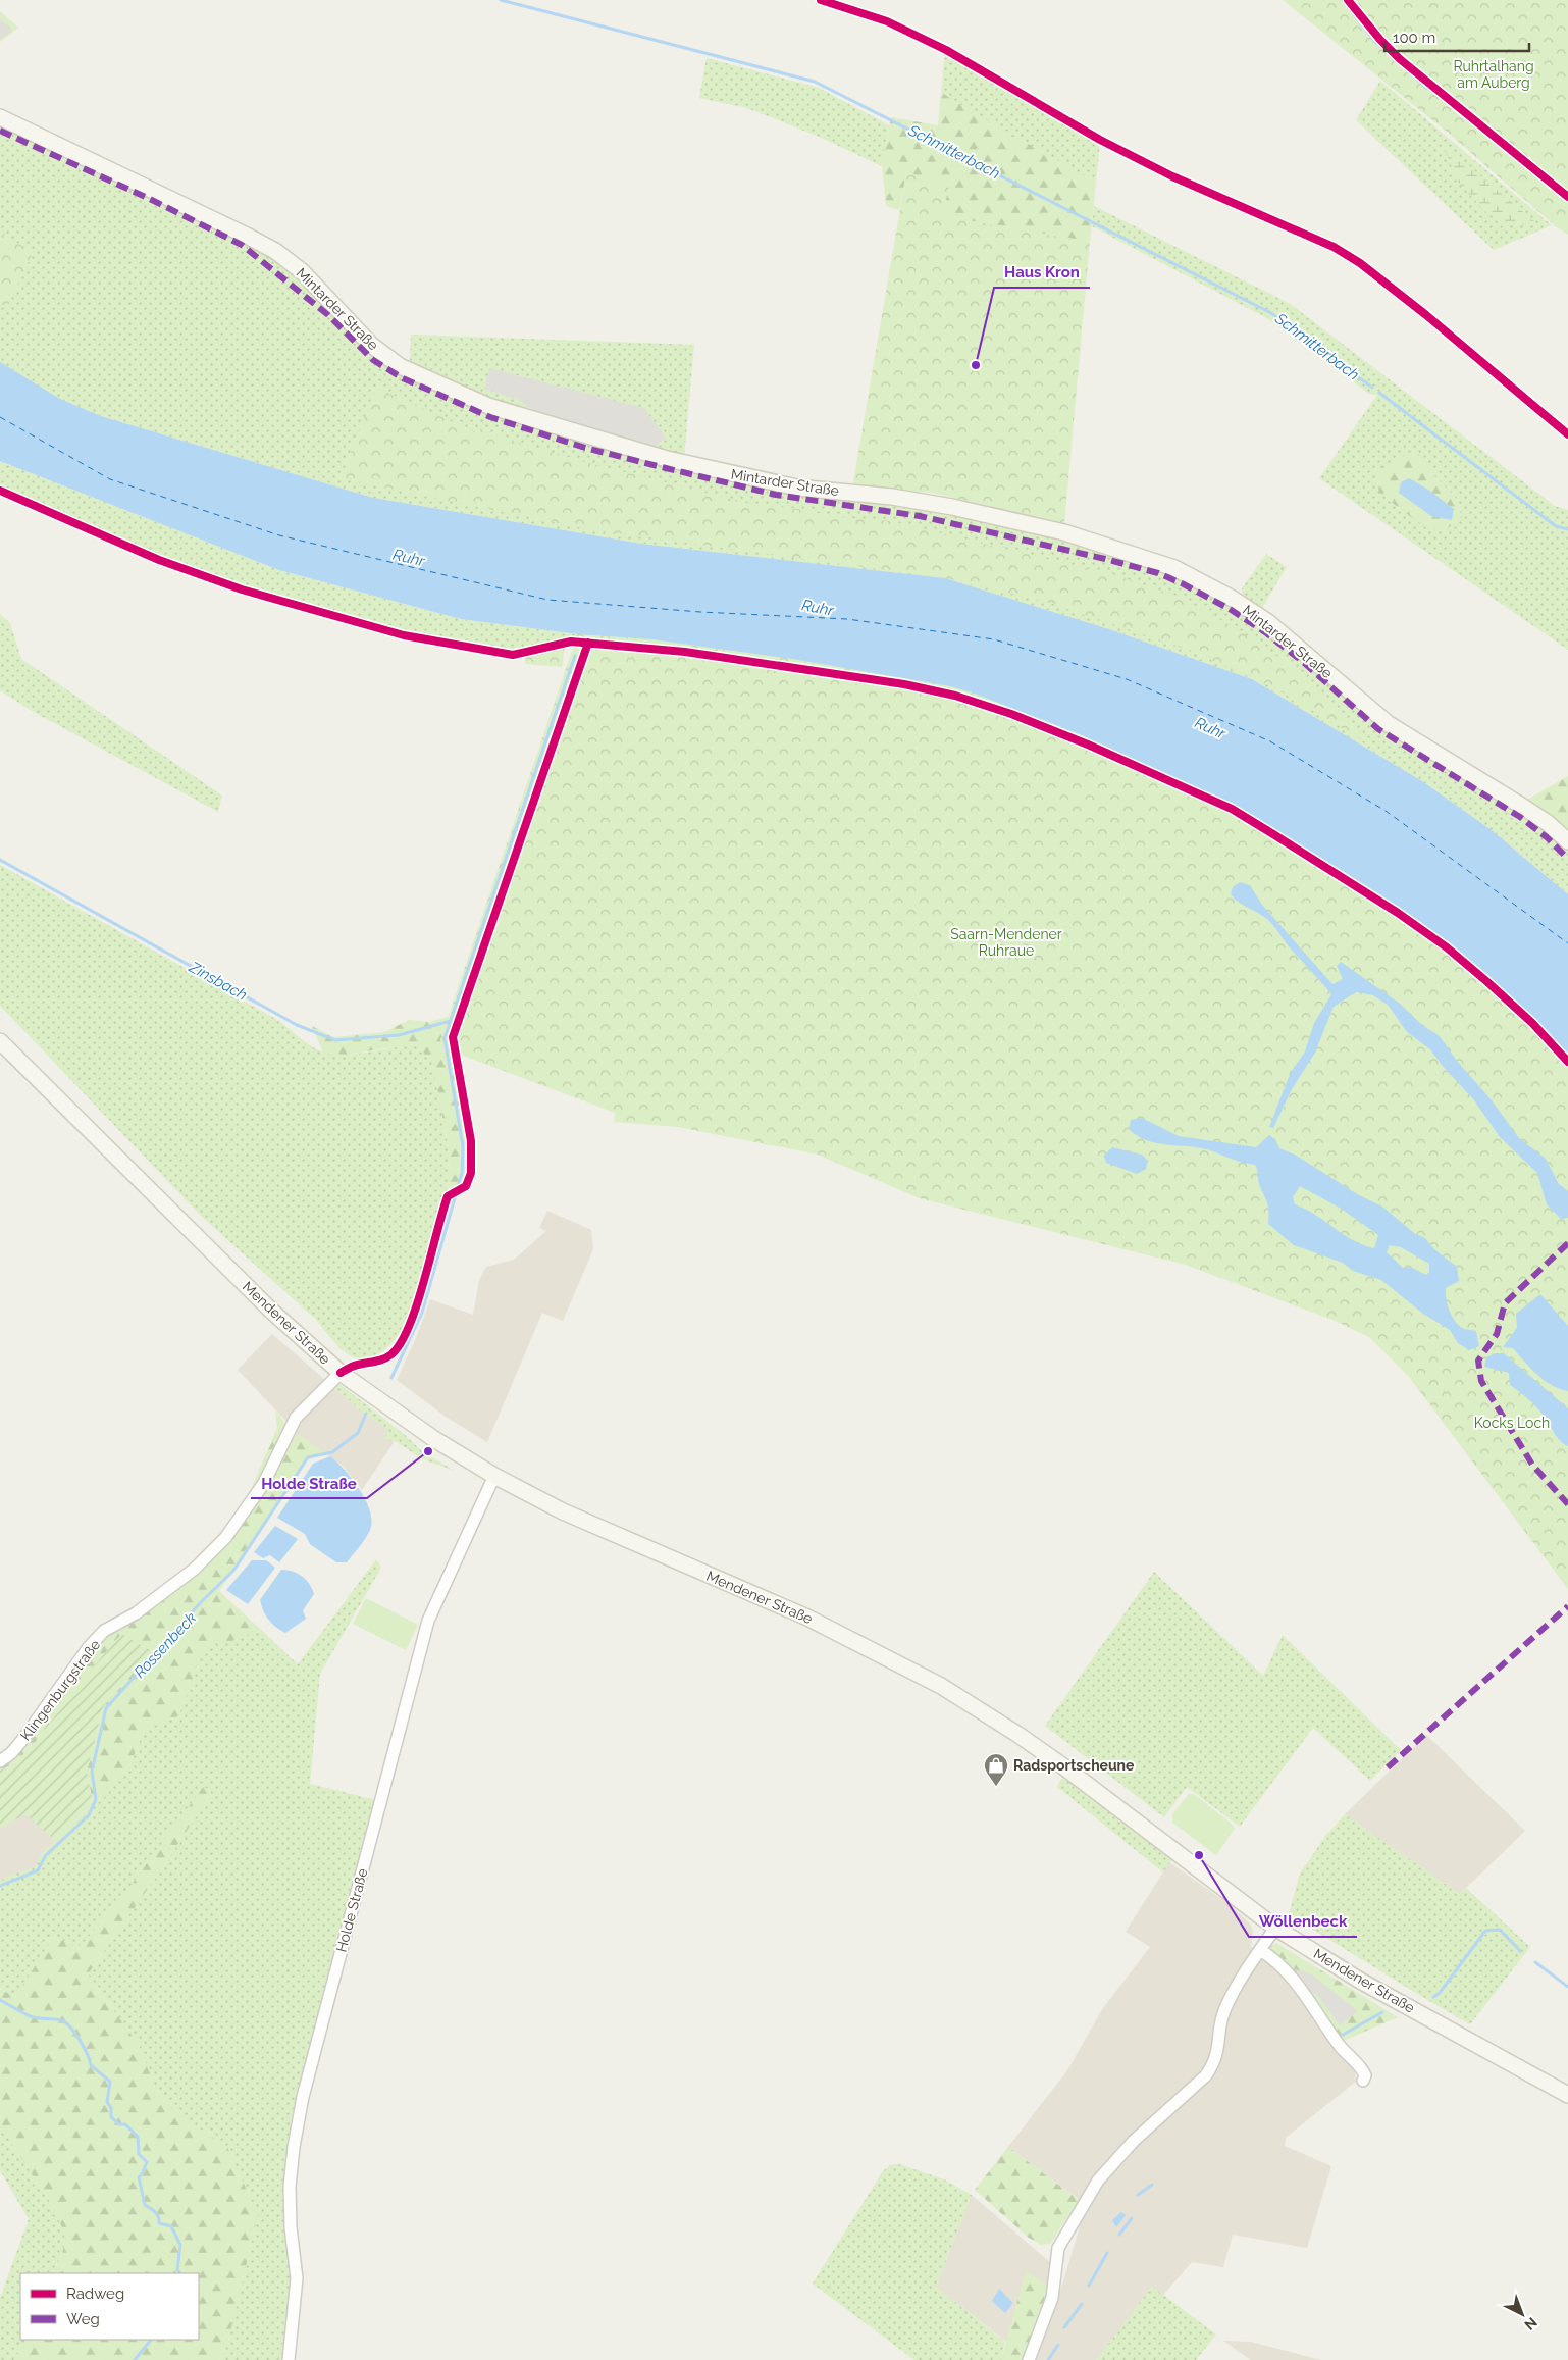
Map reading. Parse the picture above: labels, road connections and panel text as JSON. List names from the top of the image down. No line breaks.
{"streets":{"main road":["Mintarder Straße","Mendener Straße"],"street":["Klingenburgstraße","Holde Straße"]},"crossings":[["Mendener Straße","Klingenburgstraße"],["Mendener Straße","Holde Straße"]],"water":["Schmitterbach","Ruhr","Zinsbach","Rossenbeck"],"parks":["Ruhrtalhang am Auberg","Saarn-Mendener Ruhraue","Kocks Loch"],"places":{"other":["Haus Kron","Holde Straße","Wöllenbeck"],"shop":["Radsportscheune"]},"legend":["Radweg","Weg"],"scale_bar":"100 m","north":"bottom right"}
